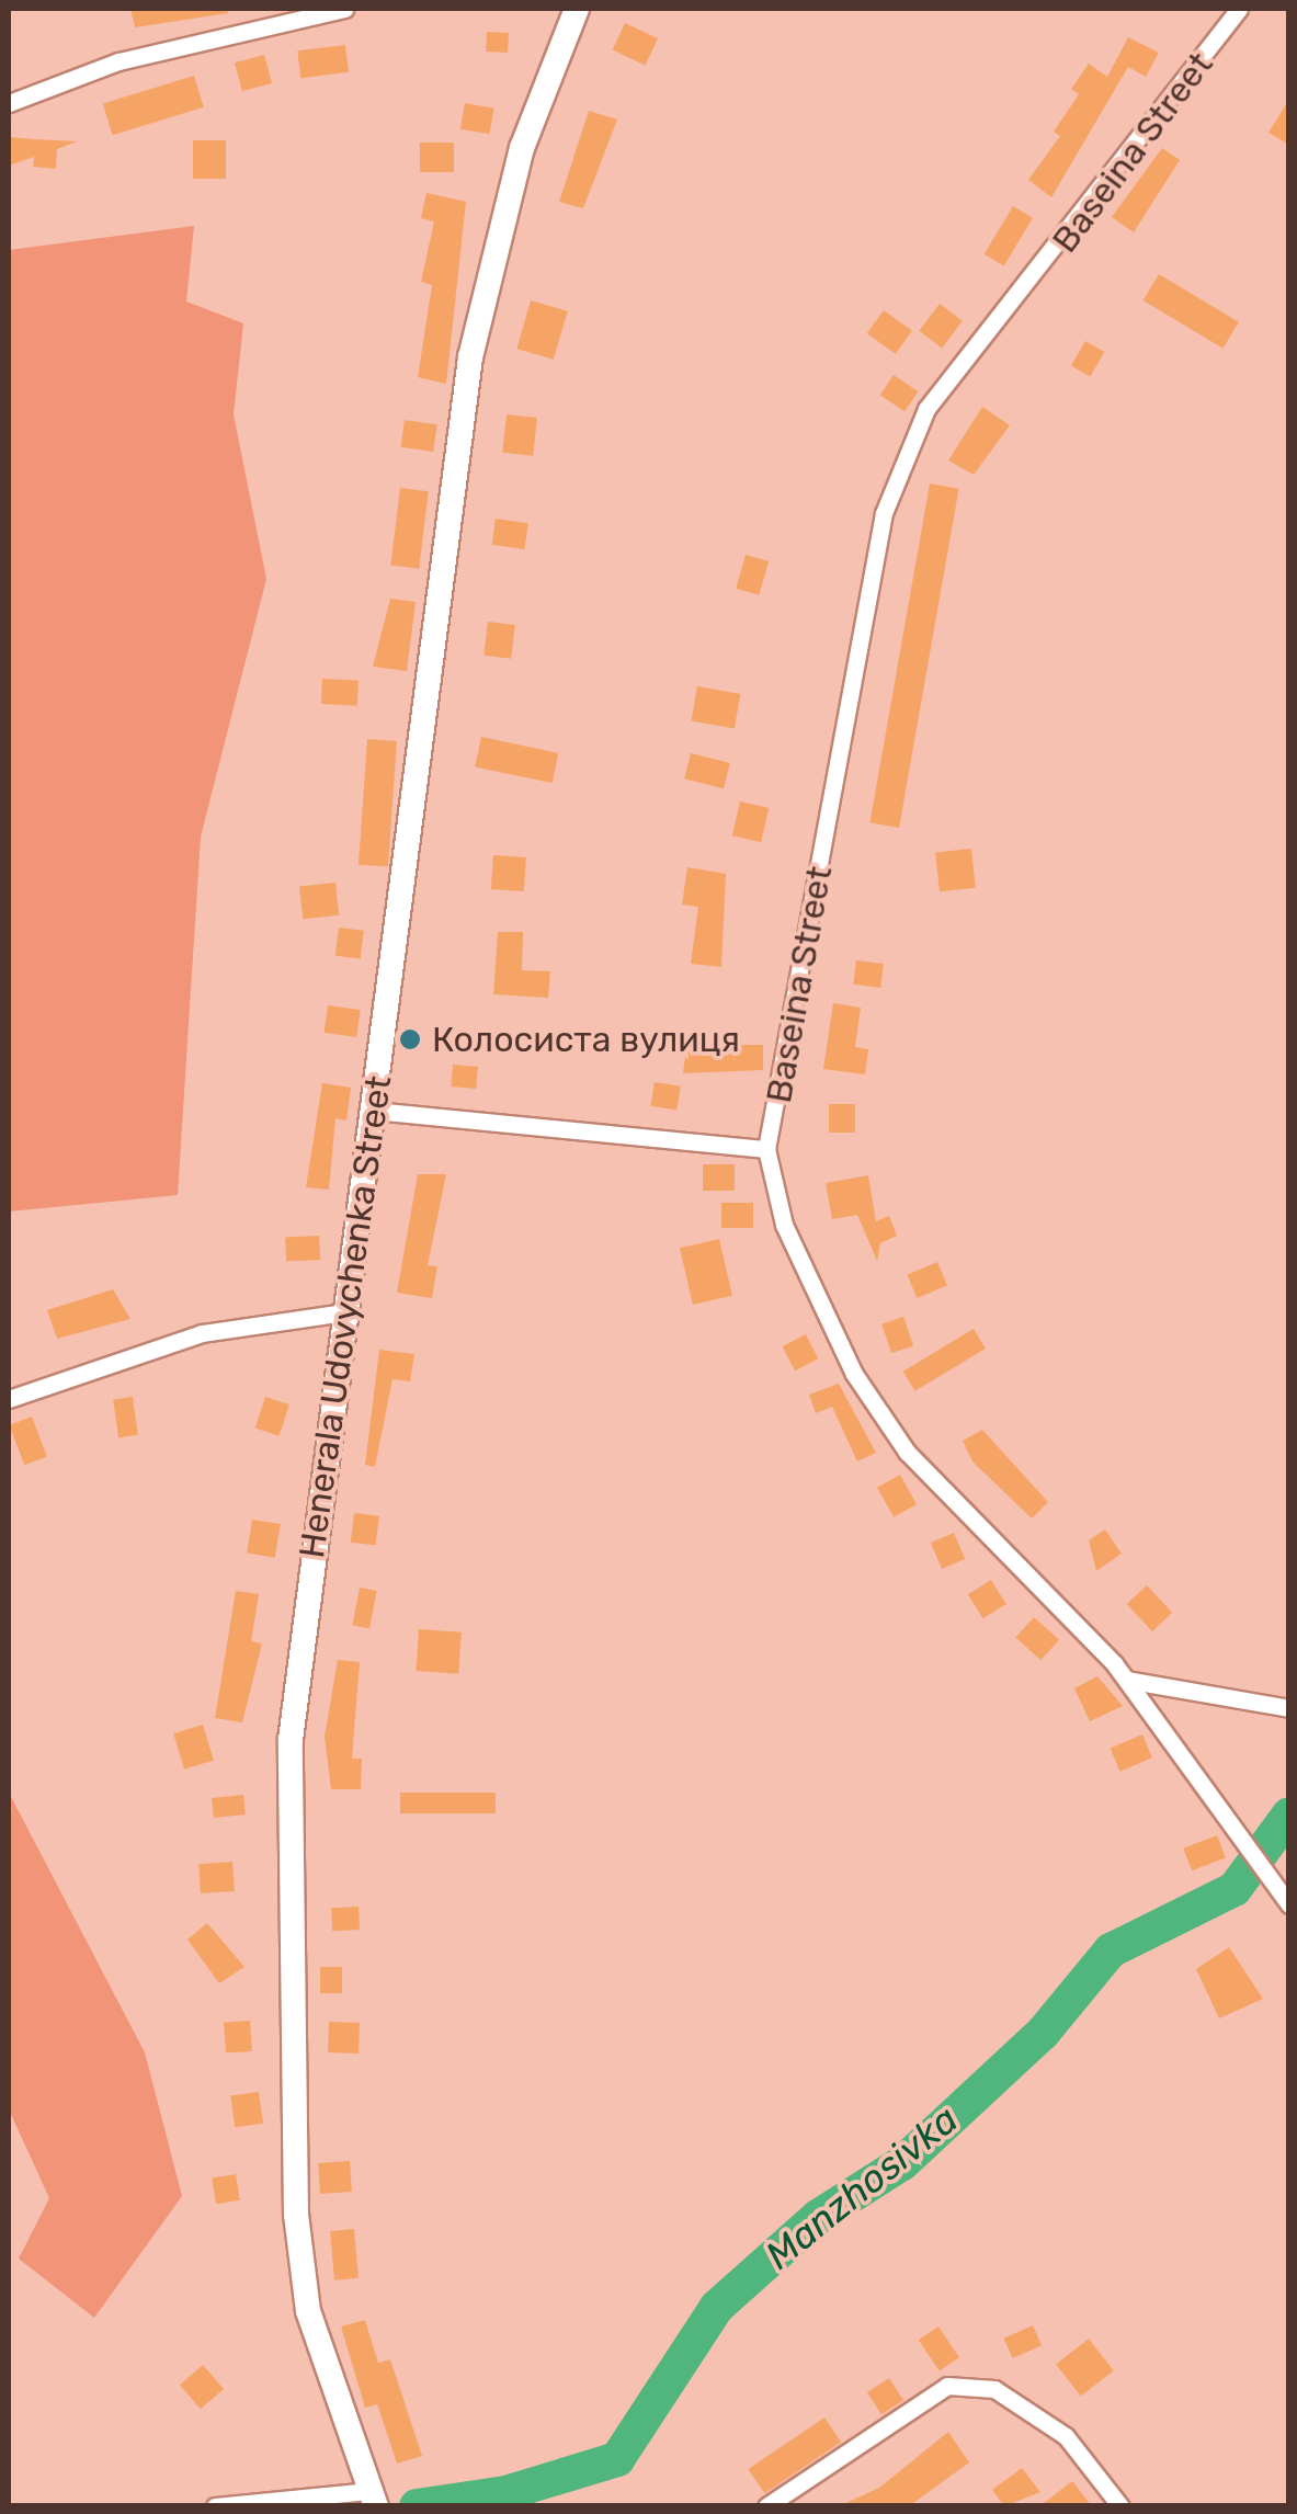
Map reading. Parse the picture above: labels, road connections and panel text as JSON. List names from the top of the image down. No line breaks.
{"streets":{"main road":["Henerala Udovychenka Street"],"street":["Baseina Street"]},"water":["Manzhosivka"],"places":["Колосиста вулиця"]}
